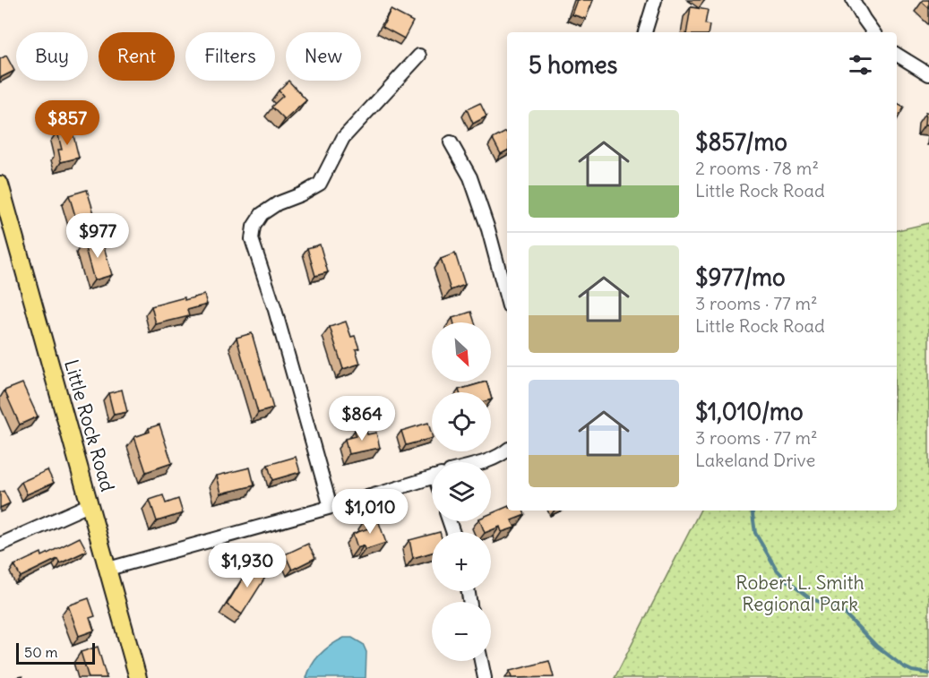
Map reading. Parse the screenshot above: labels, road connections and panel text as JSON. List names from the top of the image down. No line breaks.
{"streets":{"main road":["Little Rock Road"]},"parks":["Robert L. Smith Regional Park"],"scale_bar":"50 m","north":"bottom right","page":{"chip":["Buy","Rent","Filters","New"],"heading":"5 homes","list":[{"name":"$857/mo","note":"2 rooms · 78 m² · Little Rock Road"},{"name":"$977/mo","note":"3 rooms · 77 m² · Little Rock Road"},{"name":"$1,010/mo","note":"3 rooms · 77 m² · Lakeland Drive"}],"price":["$857","$977","$864","$1,010","$1,930"],"map_buttons":["+","−"],"scale":"50 m"}}
